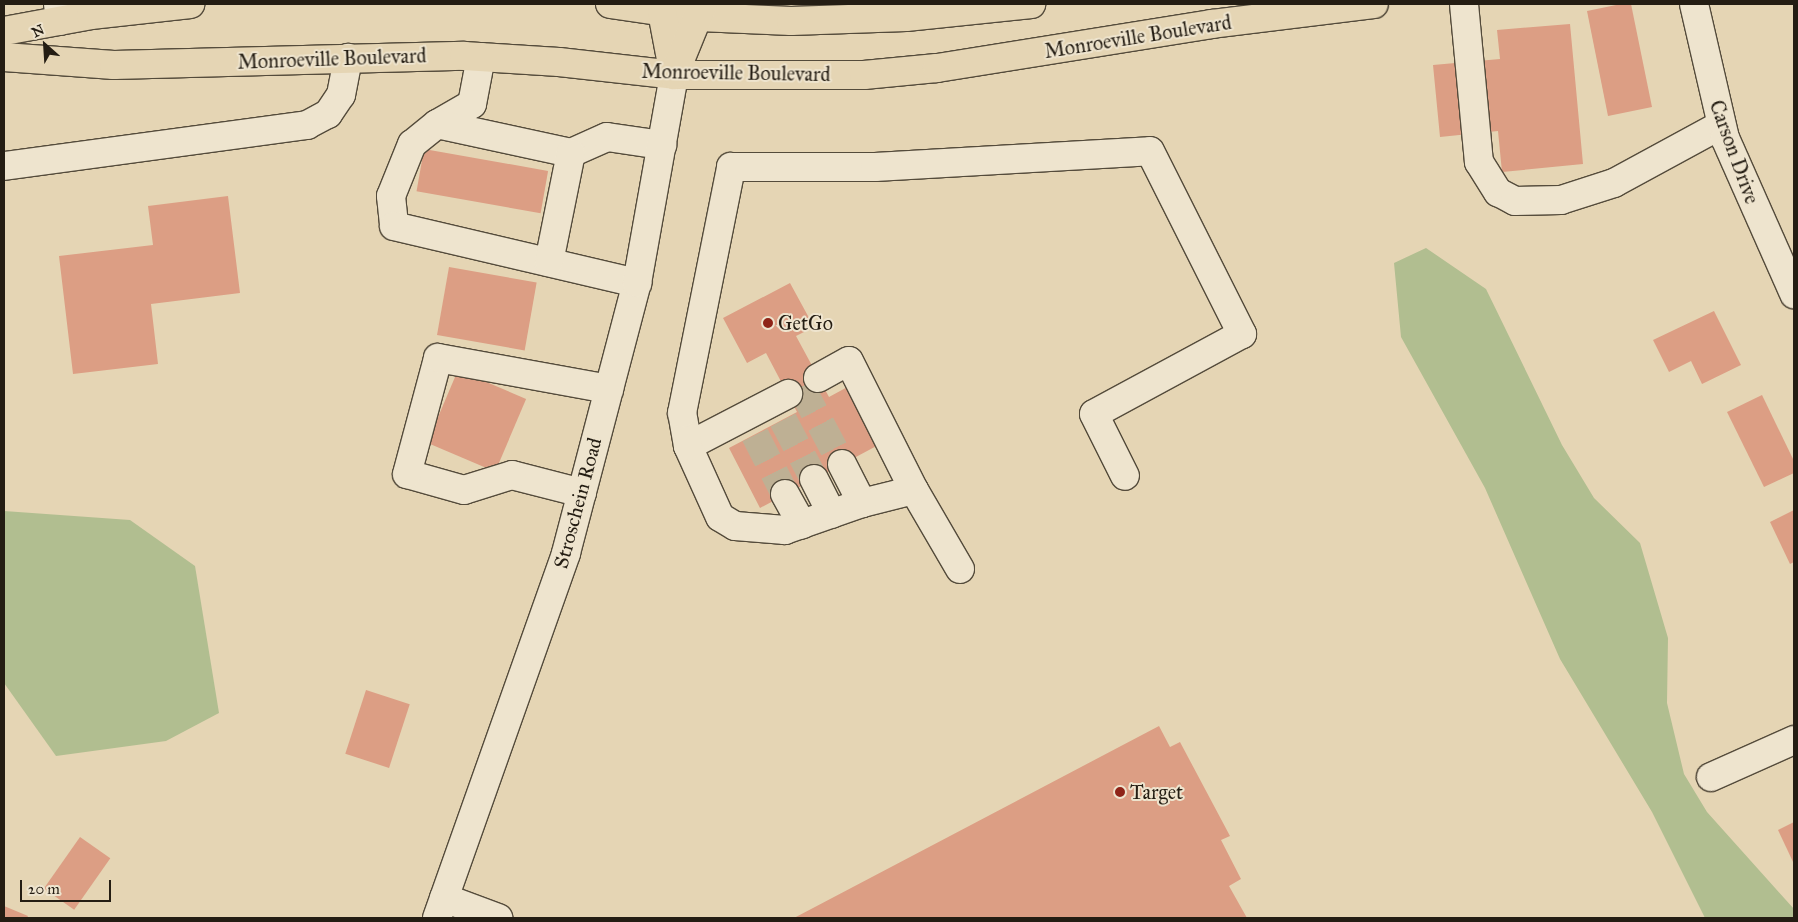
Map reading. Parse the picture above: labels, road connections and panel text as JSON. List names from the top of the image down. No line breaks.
{"streets":{"main road":["Monroeville Boulevard","Stroschein Road"],"street":["Carson Drive"]},"crossings":[["Monroeville Boulevard","Stroschein Road"]],"places":["GetGo","Target"],"scale_bar":"20 m","north":"top left"}
